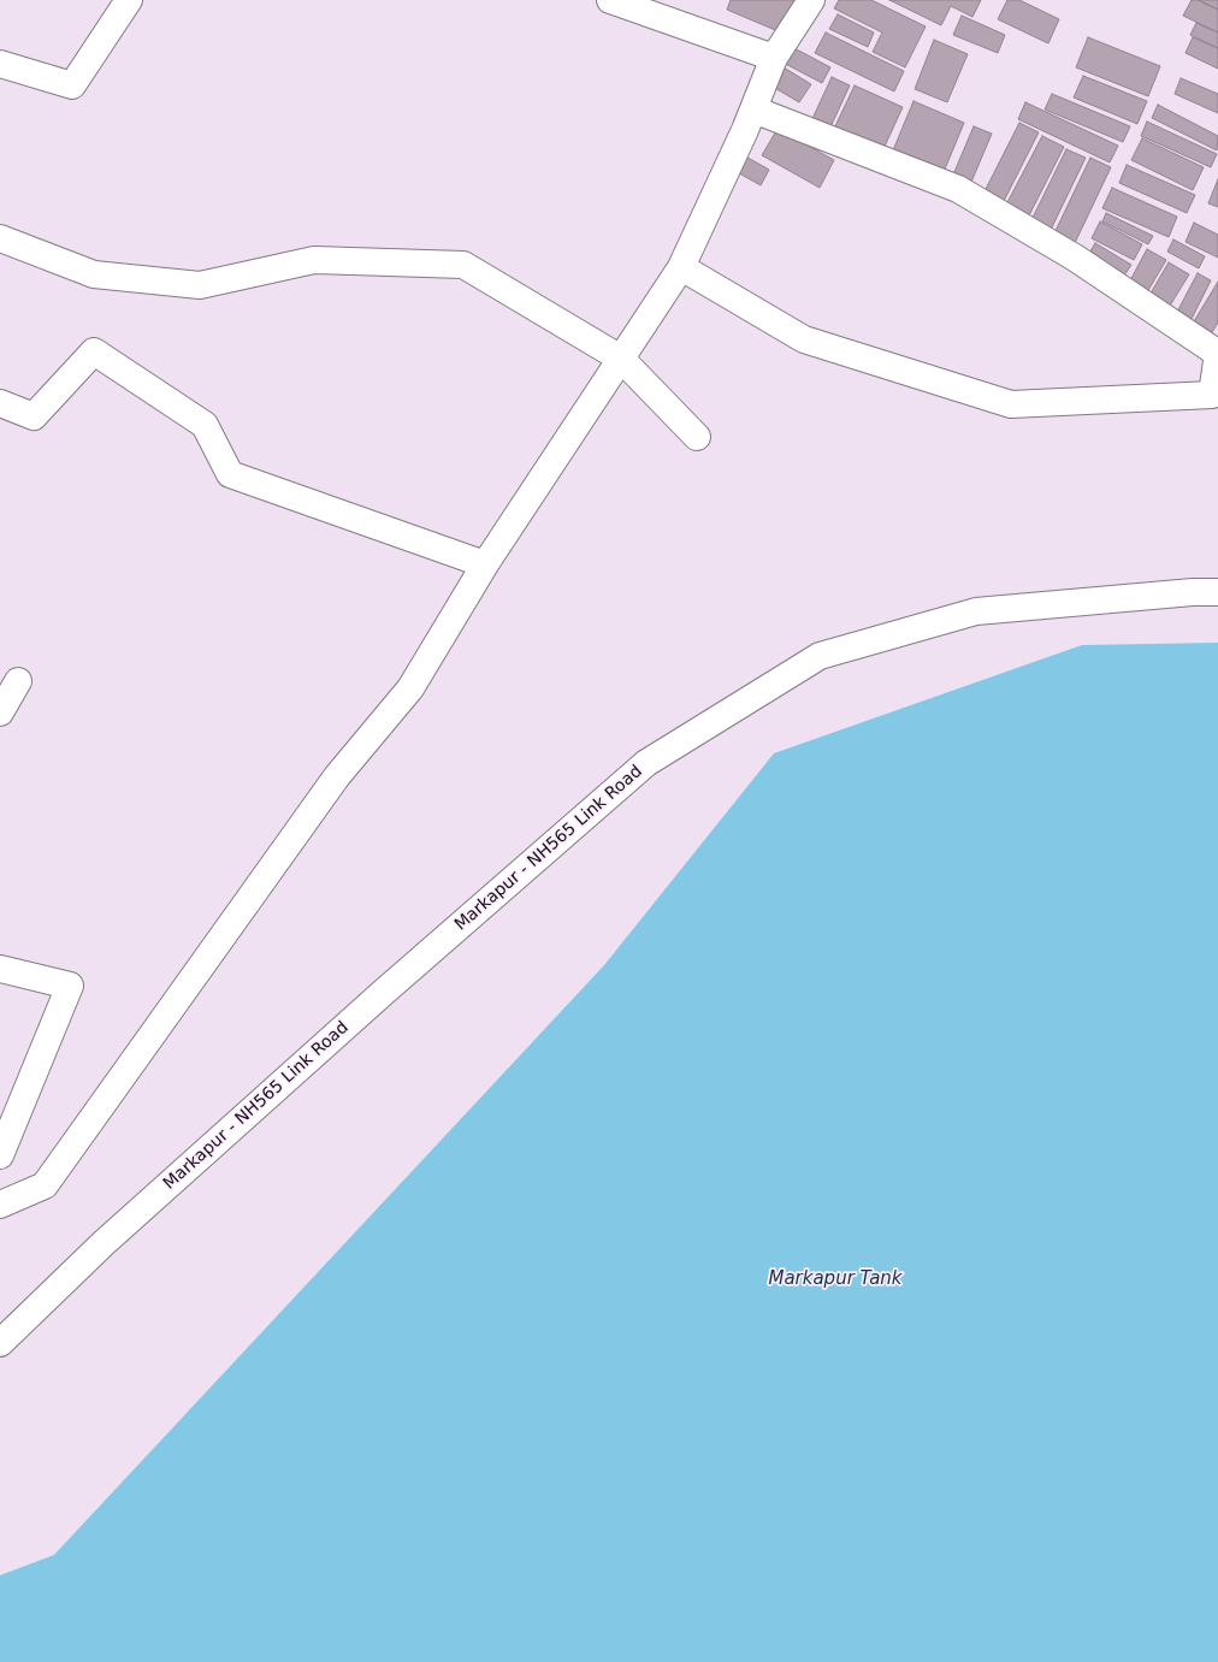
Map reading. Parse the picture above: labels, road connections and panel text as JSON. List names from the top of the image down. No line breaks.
{"streets":{"street":["Markapur - NH565 Link Road"]},"water":["Markapur Tank"]}
